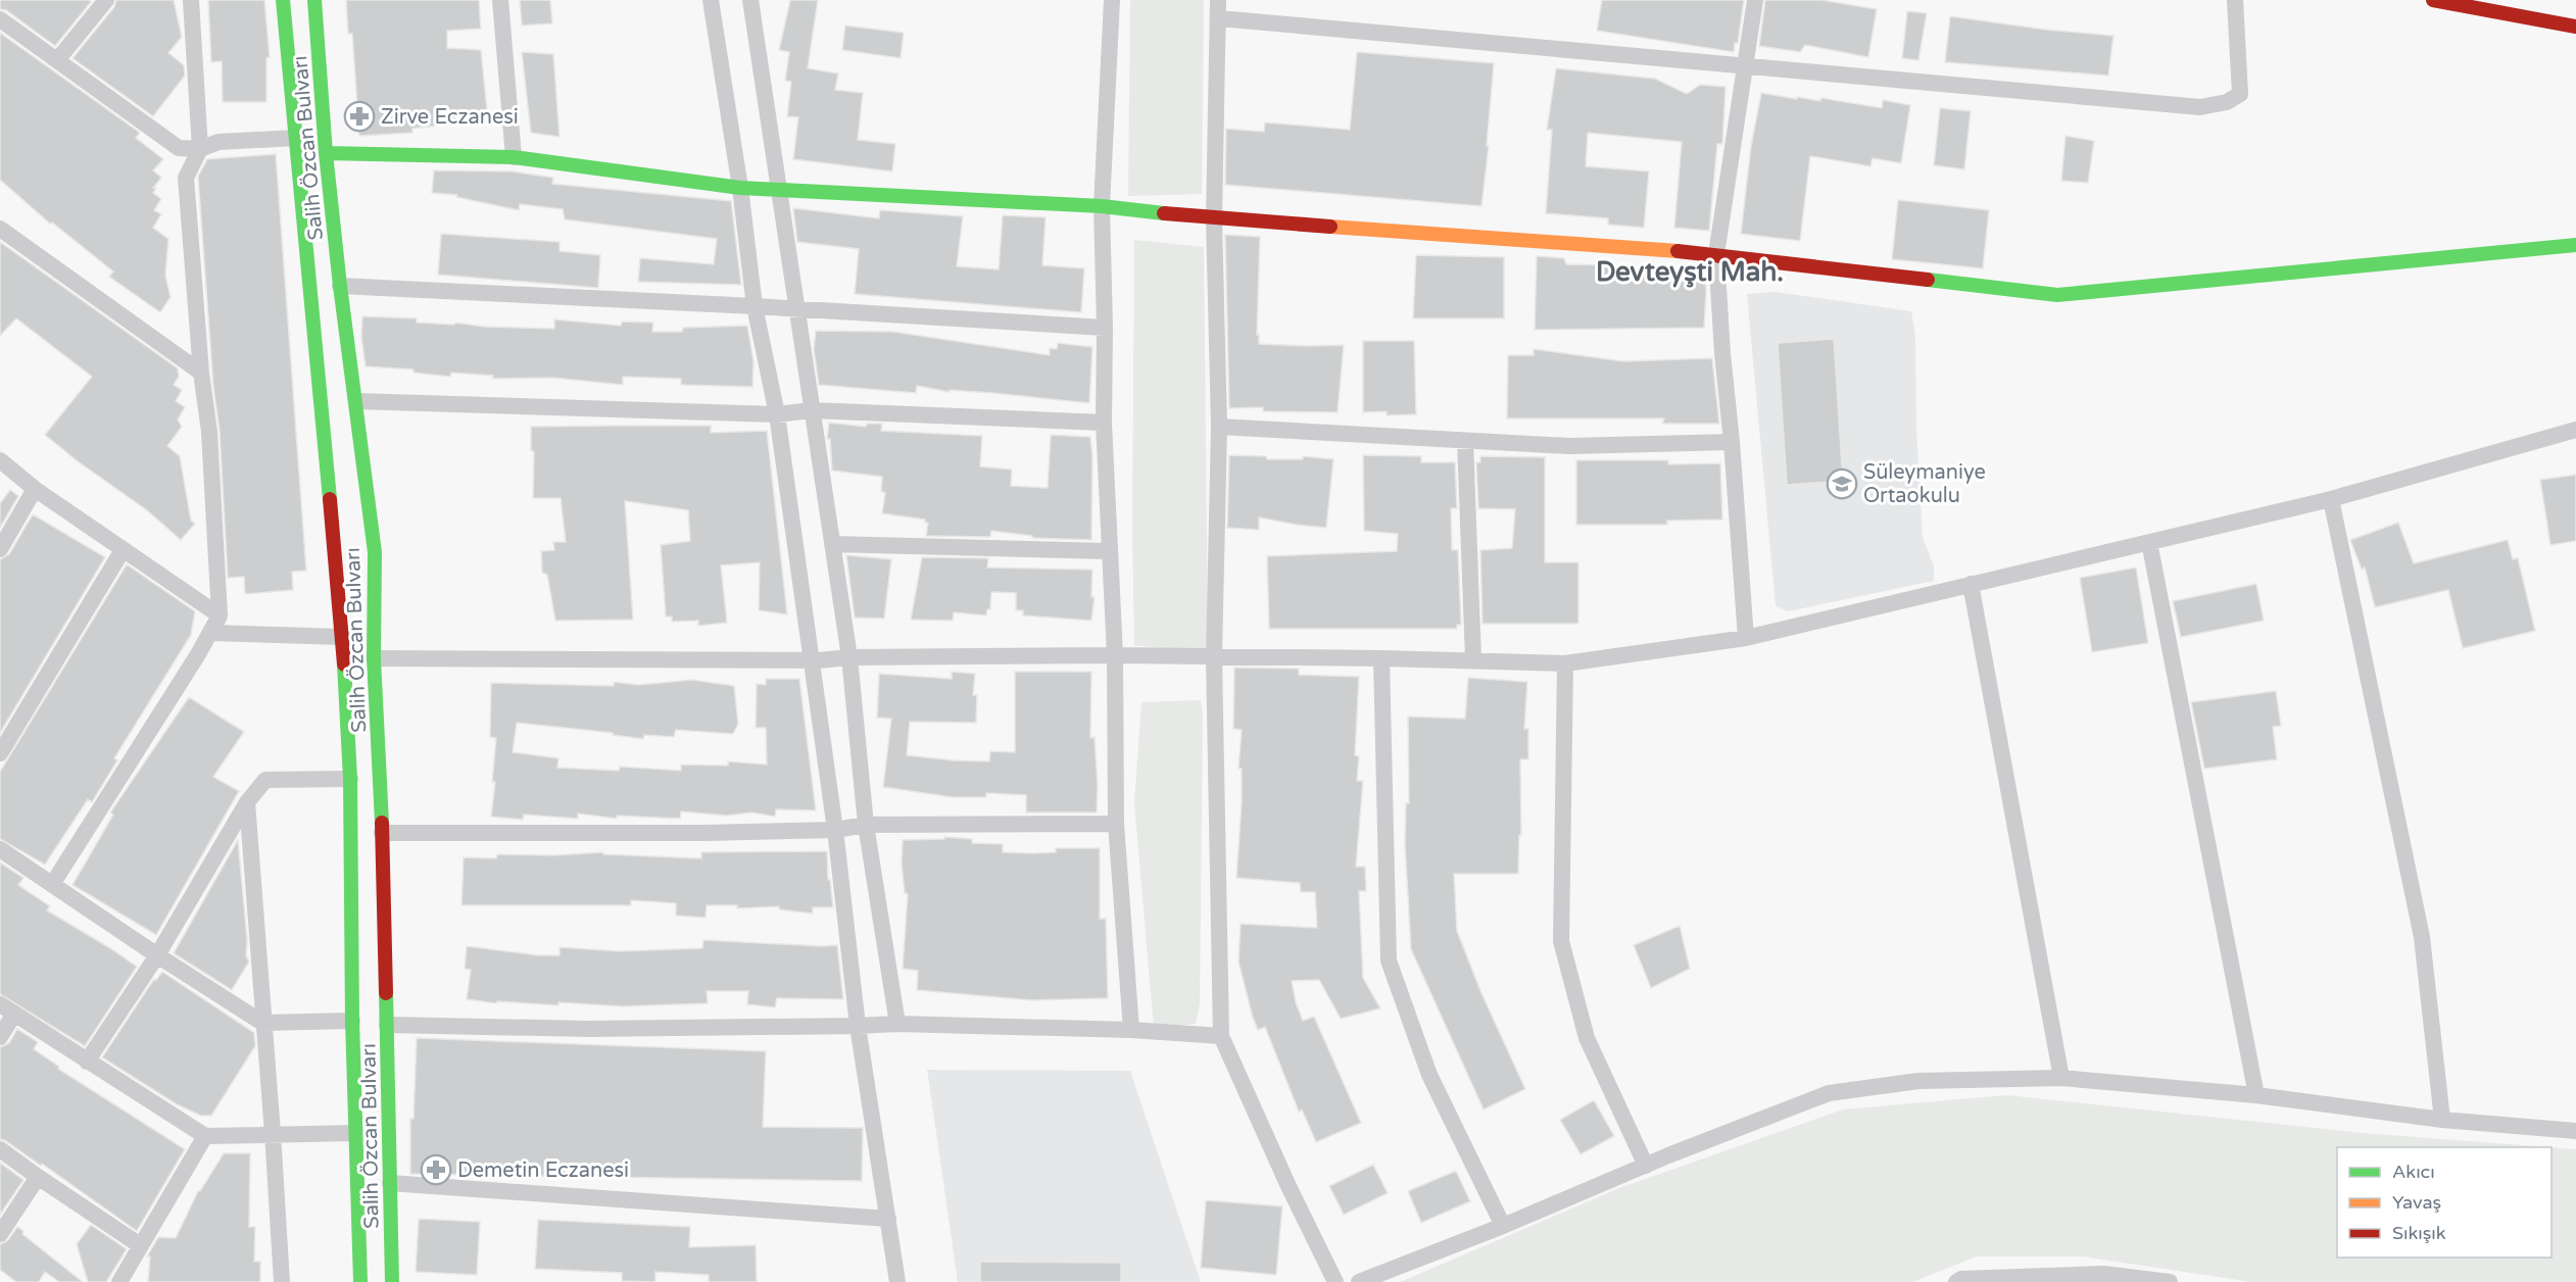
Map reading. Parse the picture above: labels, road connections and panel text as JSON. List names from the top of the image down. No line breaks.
{"streets":{"main road":["Salih Özcan Bulvarı"]},"districts":["Devteyşti Mah."],"places":{"pharmacy":["Zirve Eczanesi","Demetin Eczanesi"],"school or university":["Süleymaniye Ortaokulu"]},"legend":["Akıcı","Yavaş","Sıkışık"]}
